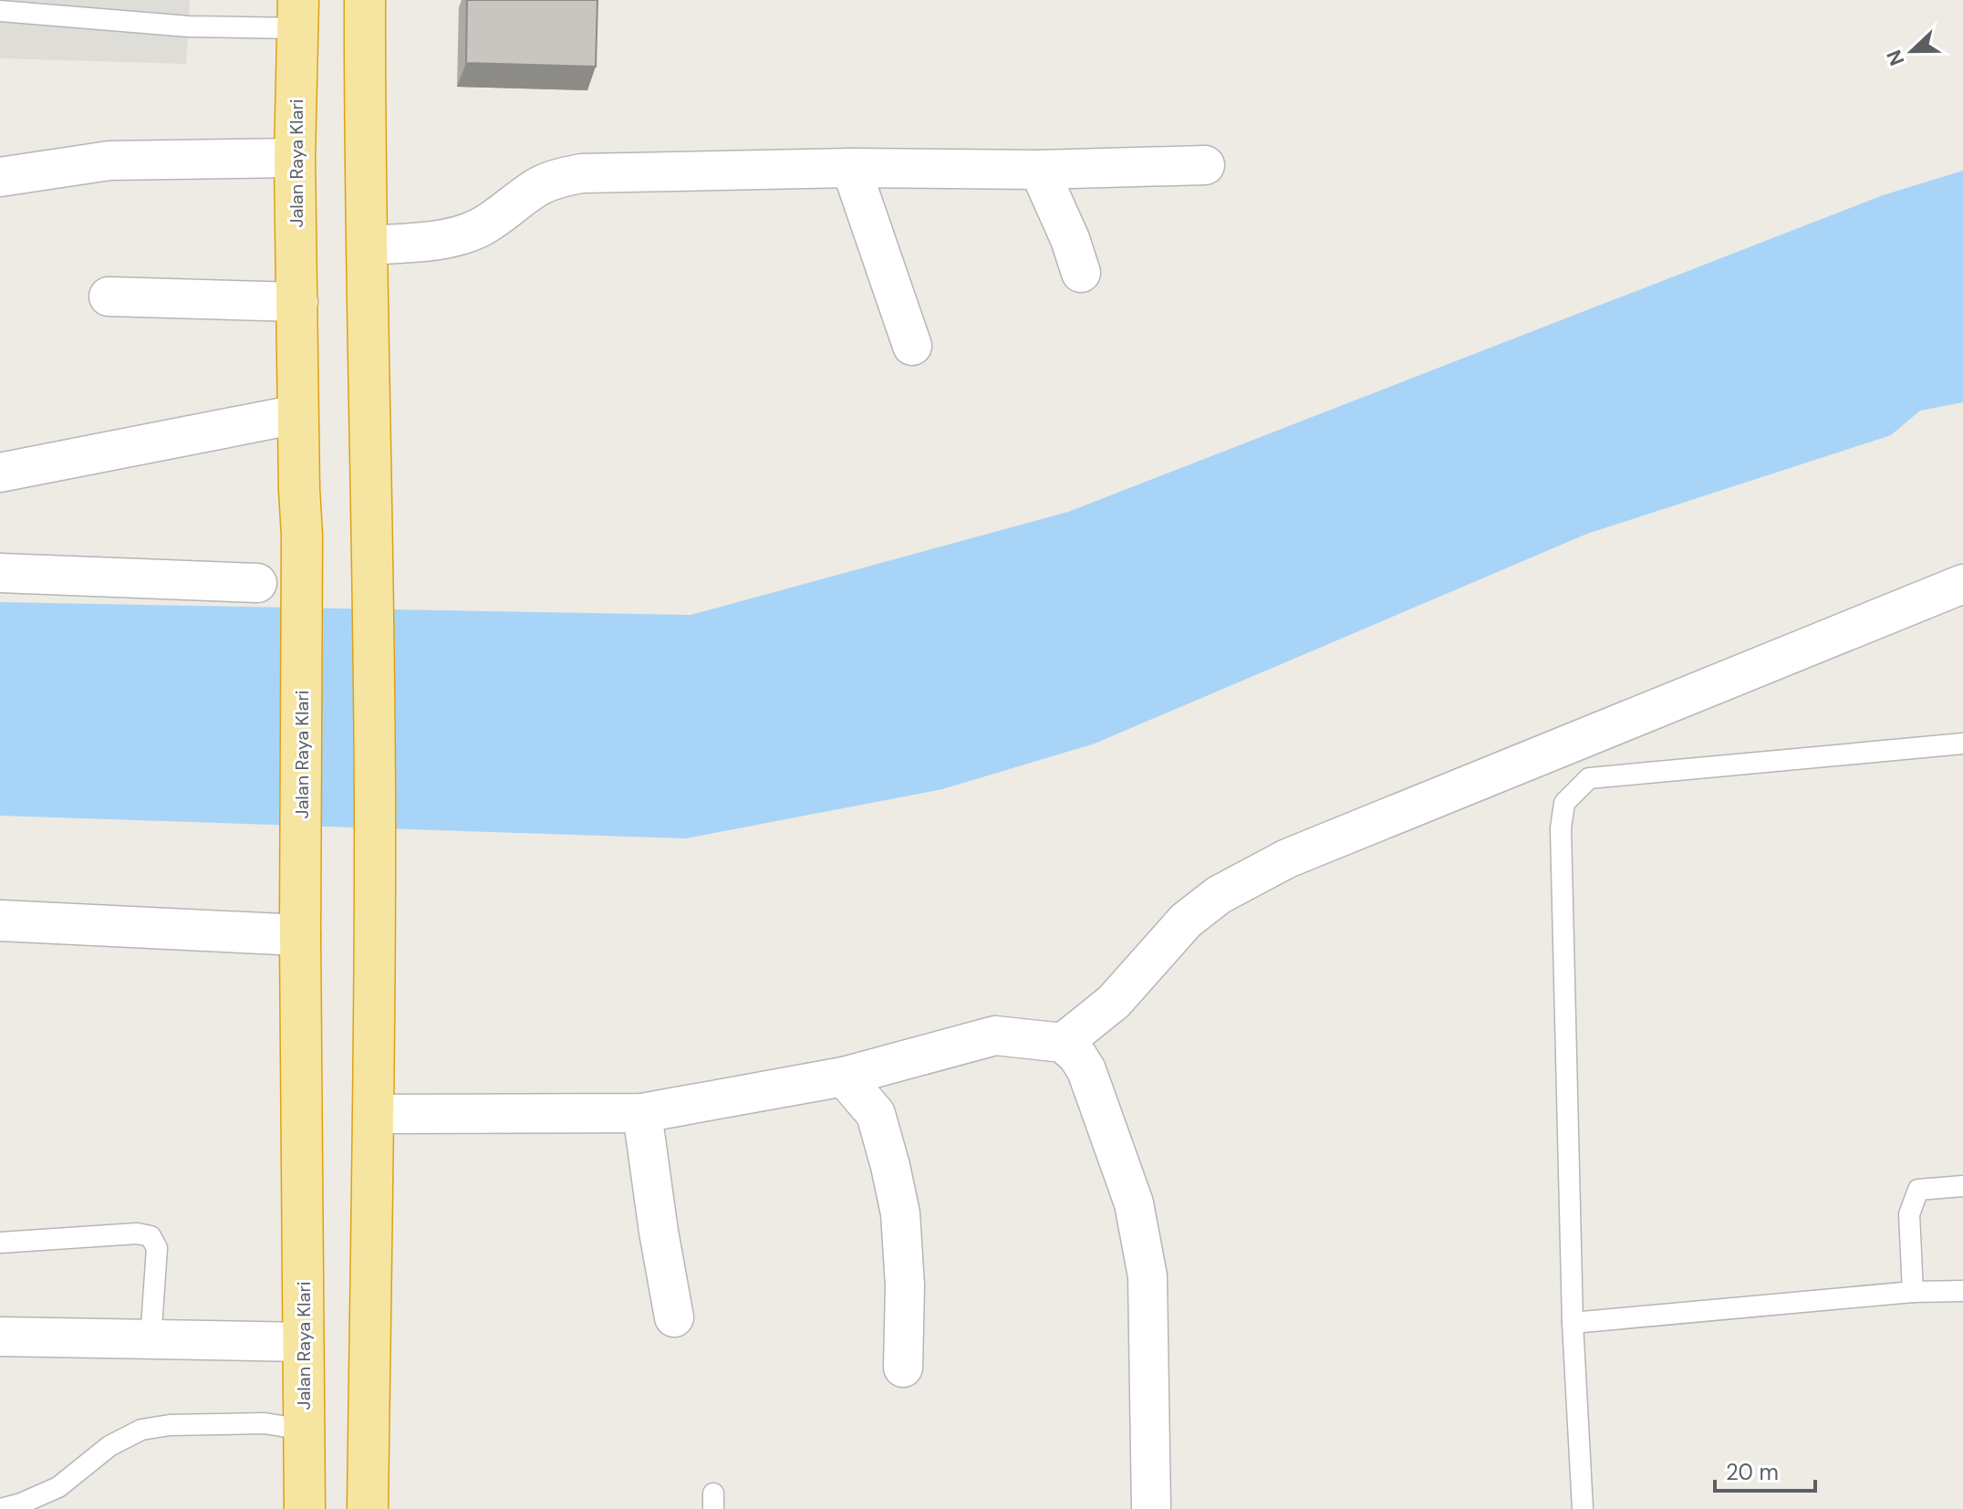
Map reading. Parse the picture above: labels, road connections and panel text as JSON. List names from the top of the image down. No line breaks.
{"streets":{"highway":["Jalan Raya Klari"]},"scale_bar":"20 m","north":"left"}
